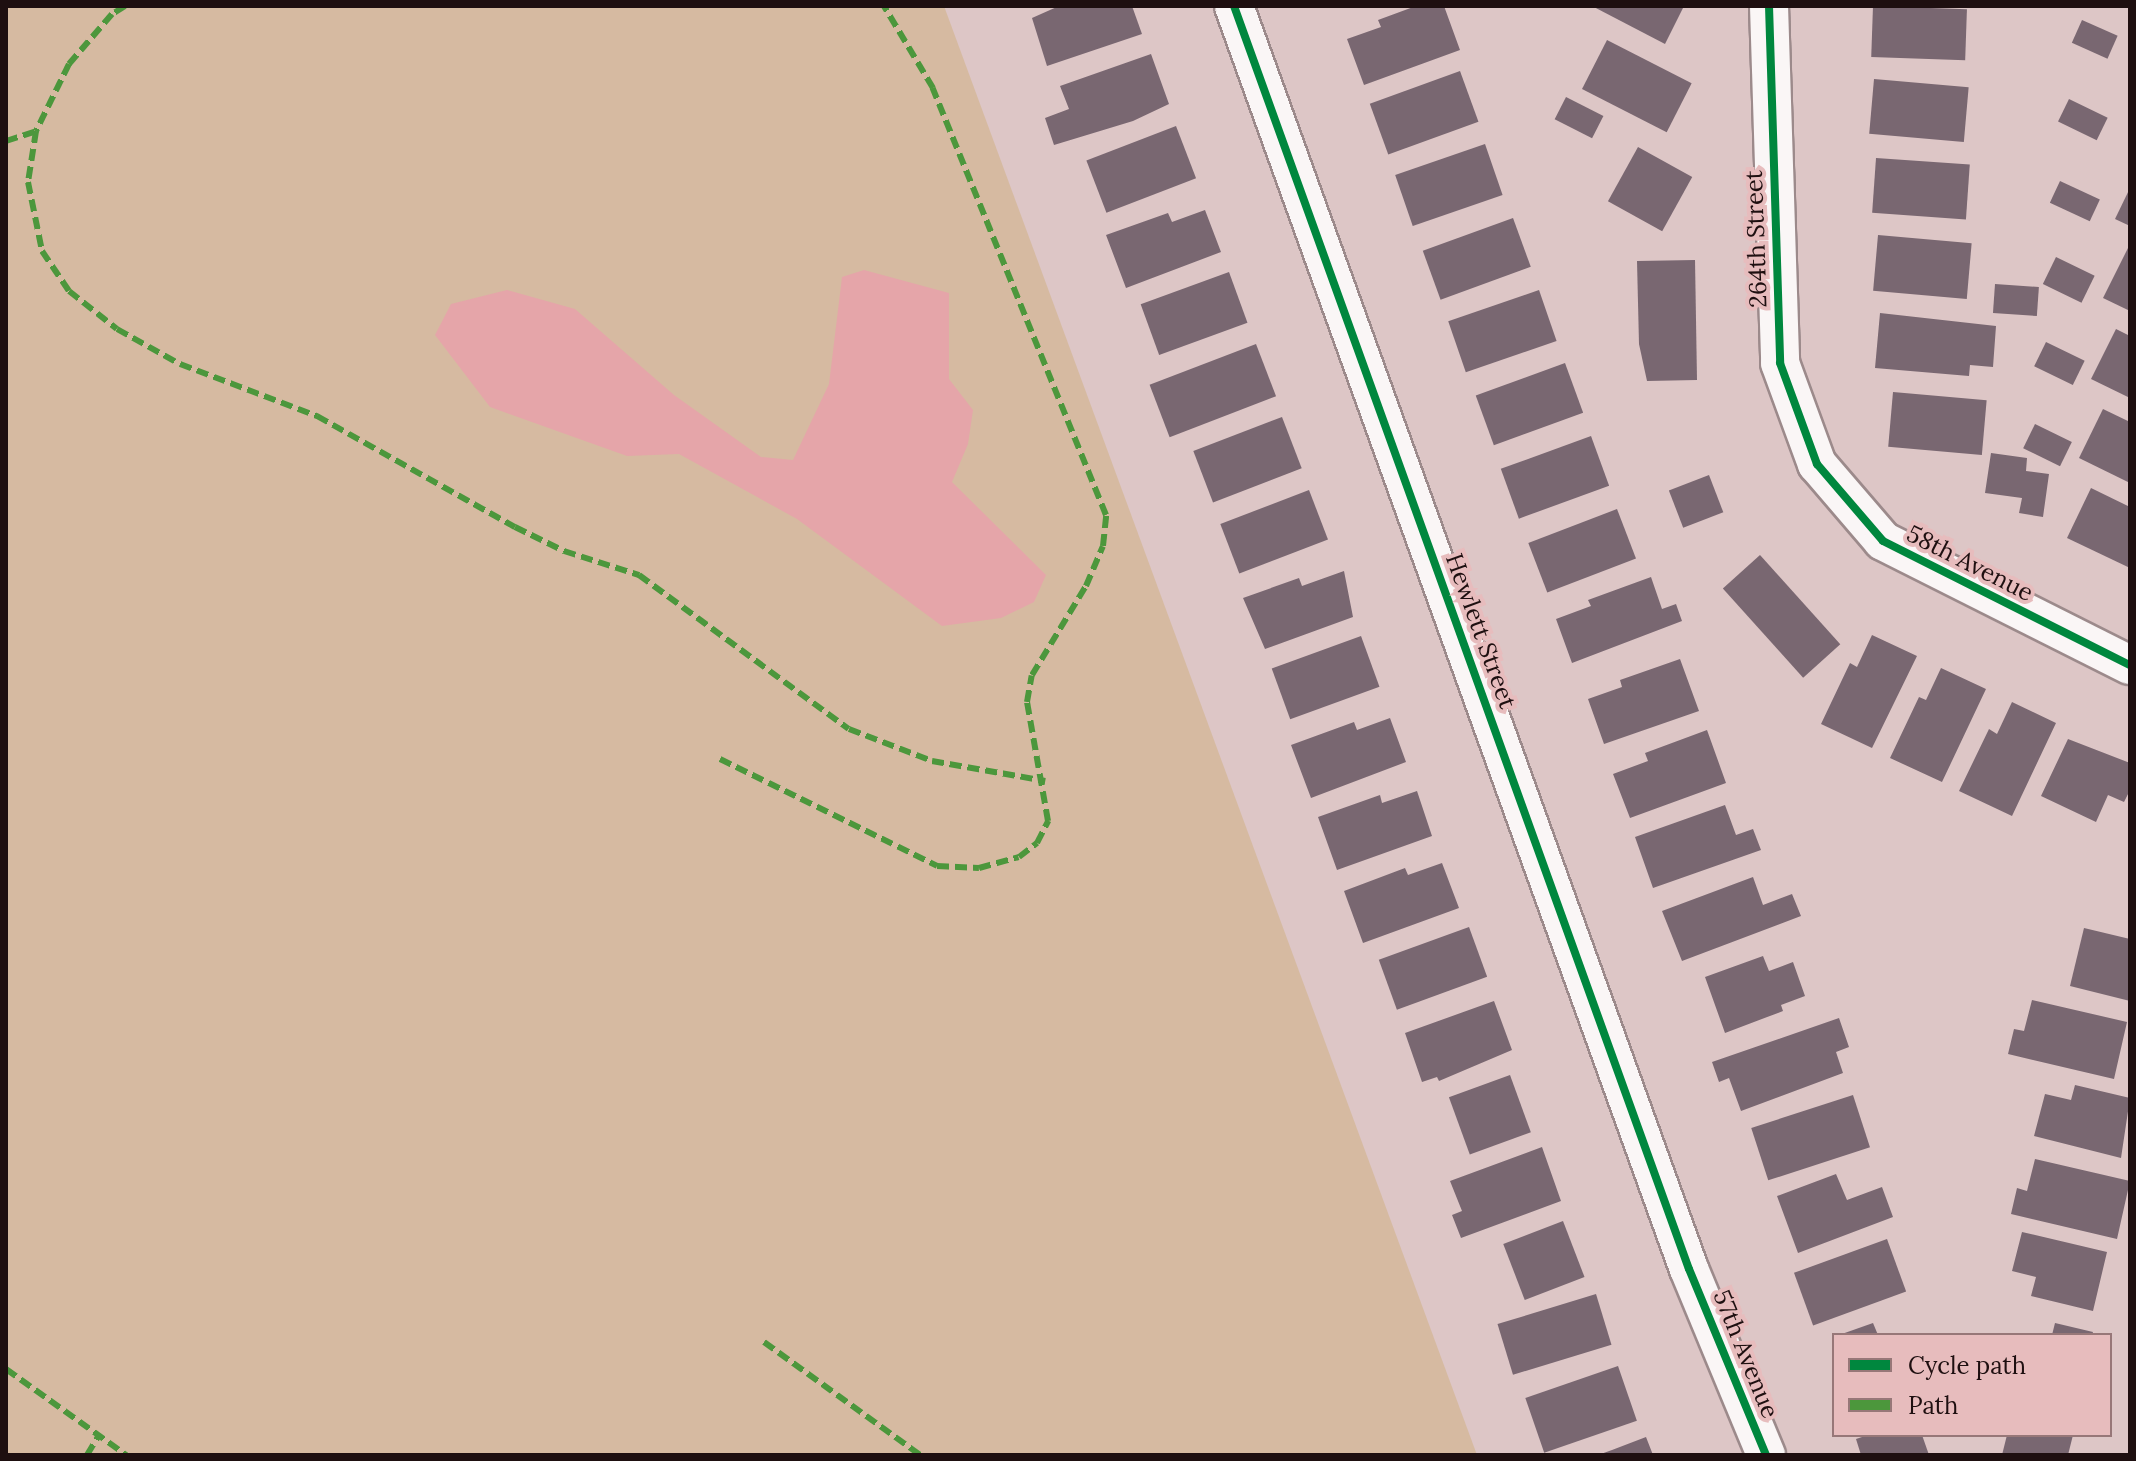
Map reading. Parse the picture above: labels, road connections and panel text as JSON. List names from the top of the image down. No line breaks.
{"streets":{"street":["264th Street","58th Avenue","Hewlett Street","57th Avenue"]},"crossings":[["264th Street","58th Avenue"],["Hewlett Street","57th Avenue"]],"legend":["Cycle path","Path"]}
